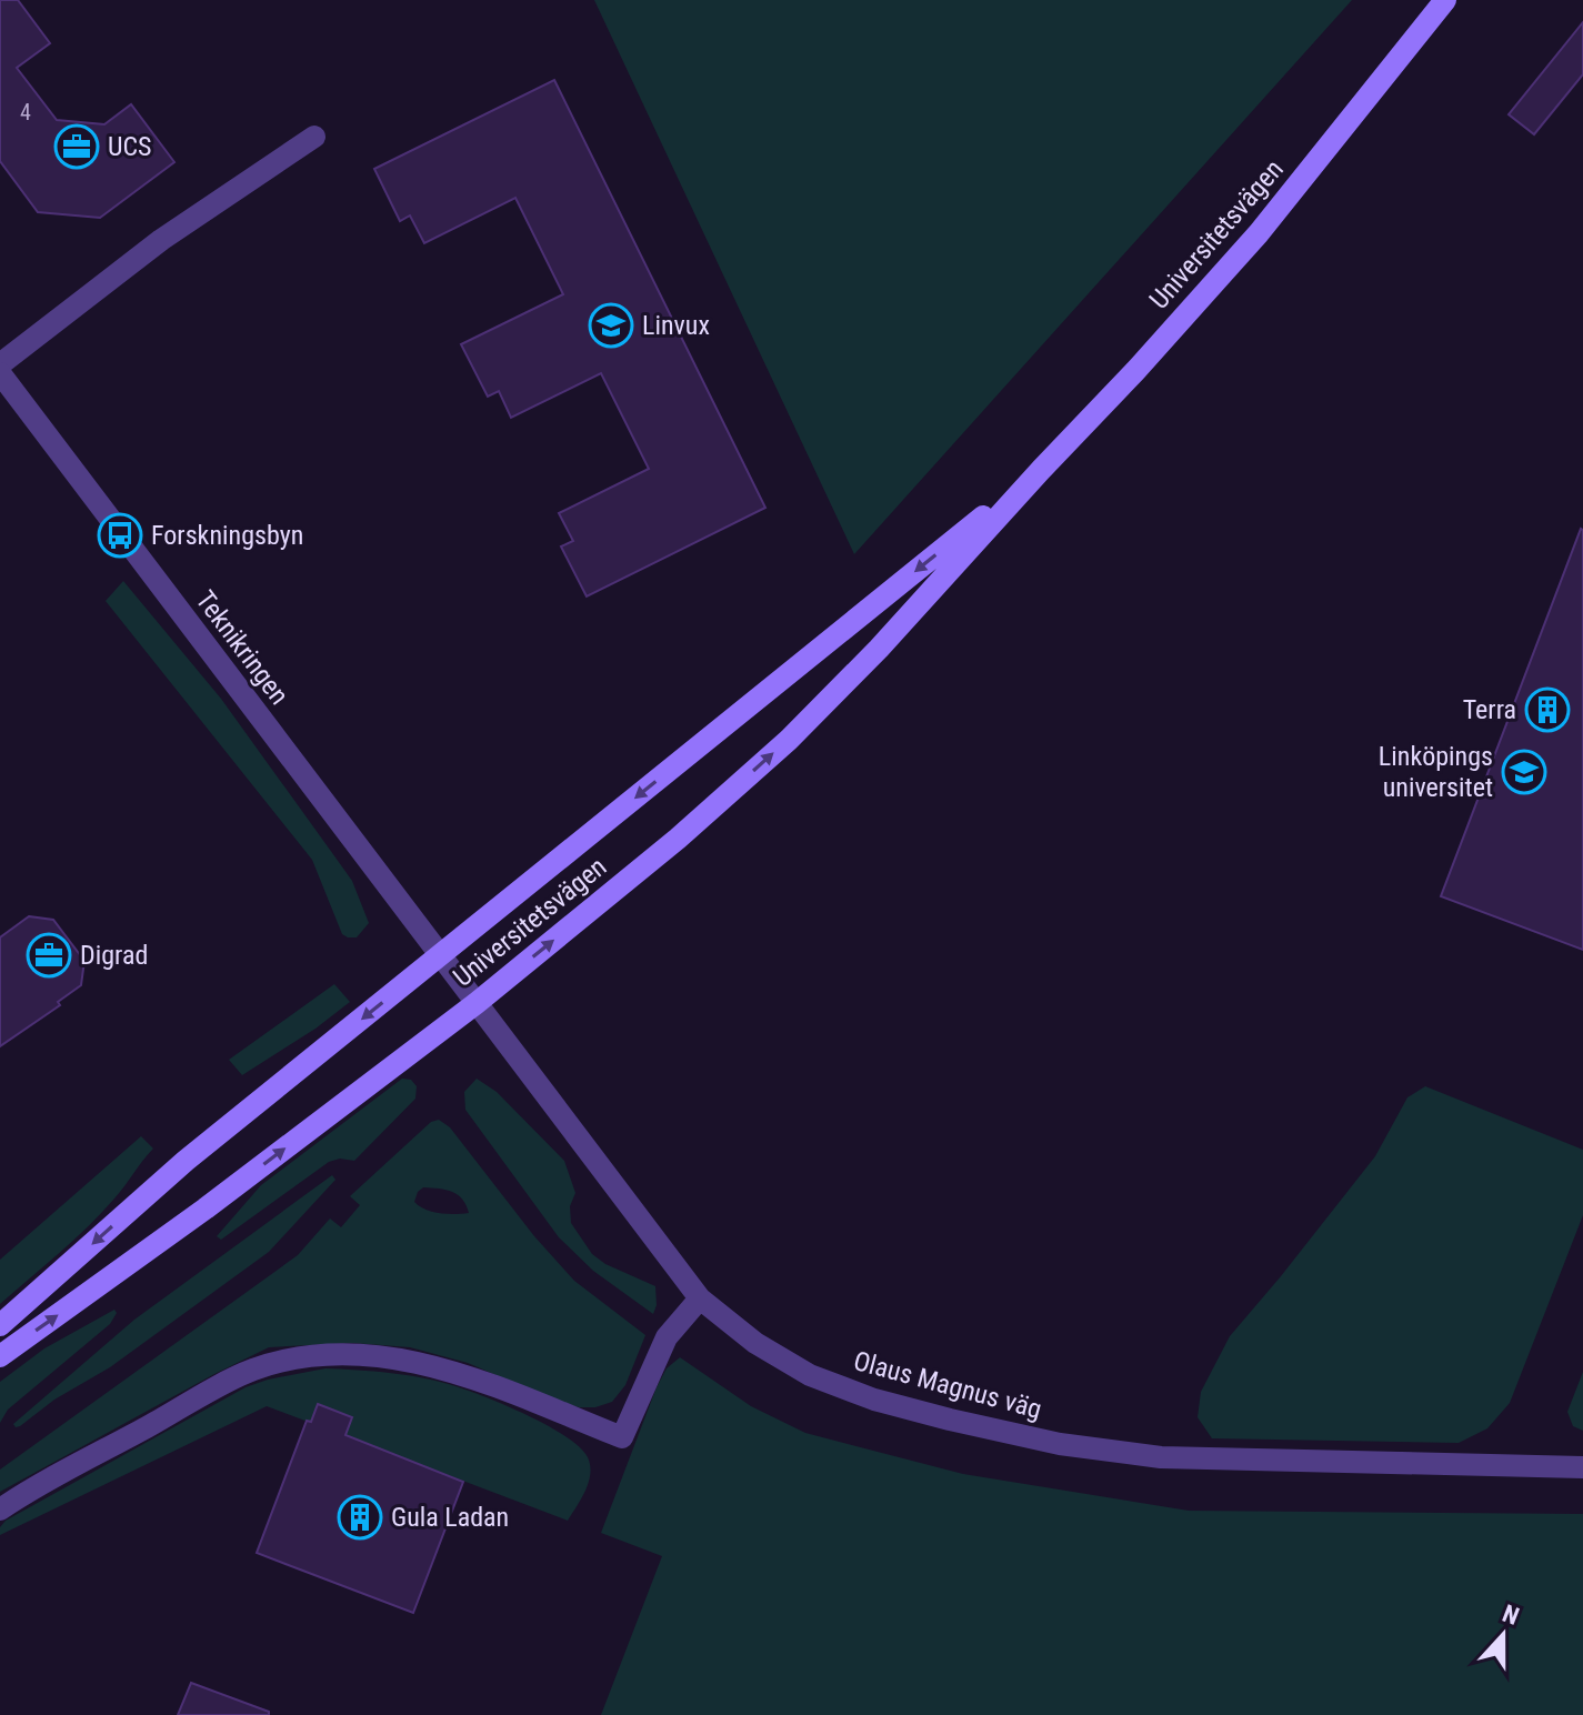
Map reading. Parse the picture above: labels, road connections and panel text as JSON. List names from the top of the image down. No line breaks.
{"streets":{"main road":["Universitetsvägen"],"street":["Teknikringen","Olaus Magnus väg"]},"crossings":[["Universitetsvägen","Teknikringen"],["Universitetsvägen","Olaus Magnus väg"],["Teknikringen","Olaus Magnus väg"]],"places":{"office":["UCS","Digrad"],"school or university":["Linvux","Linköpings universitet"],"bus stop":["Forskningsbyn"],"building":["Terra","Gula Ladan"]},"house_numbers":["4"],"north":"top"}
